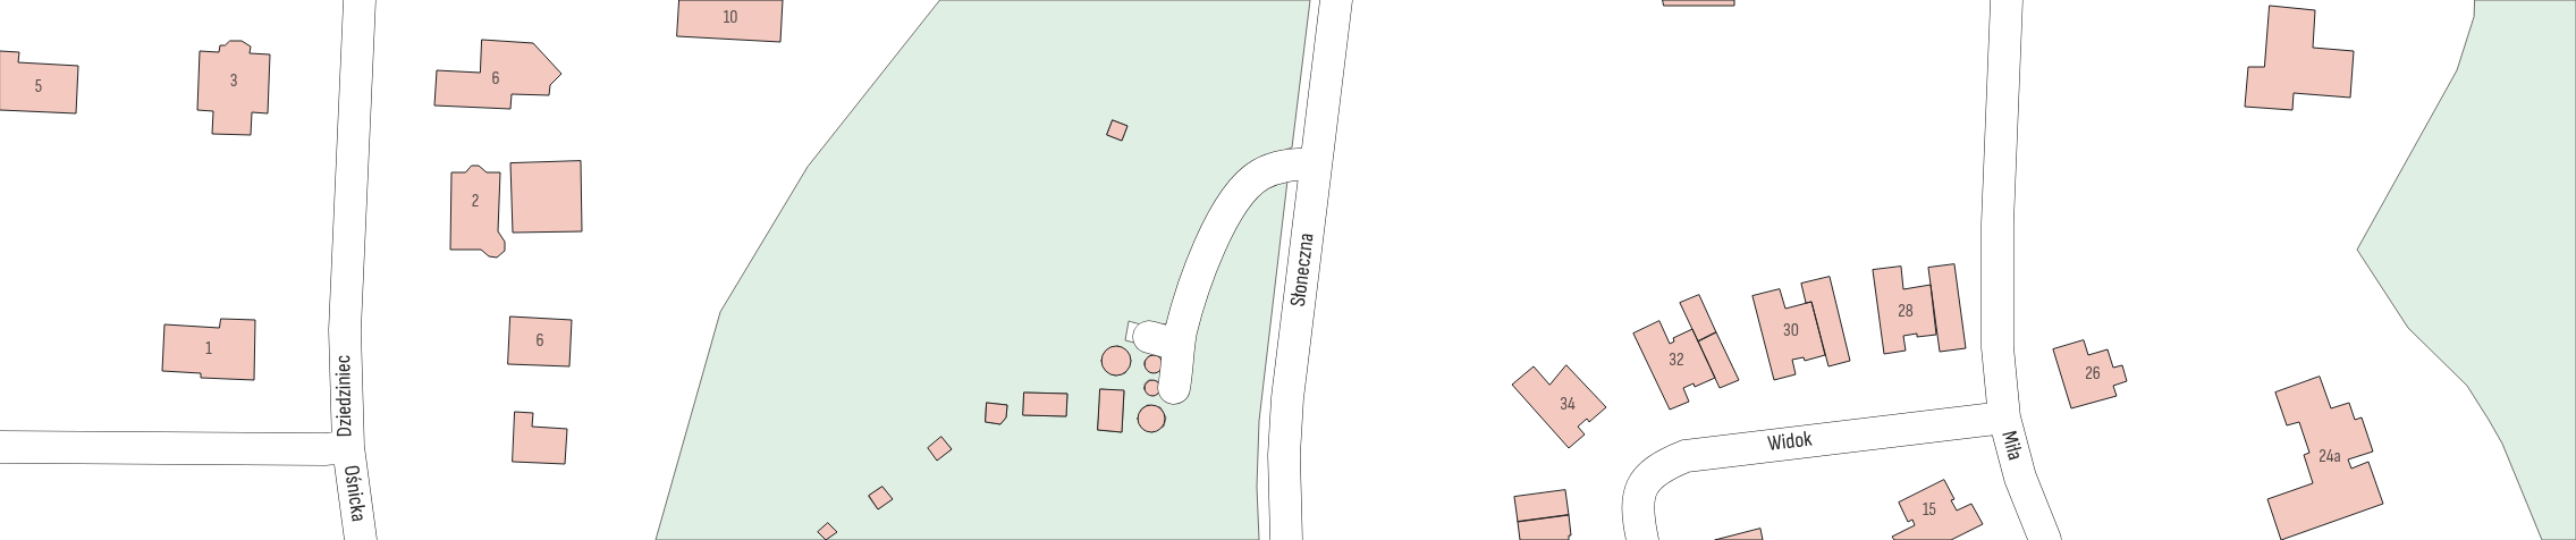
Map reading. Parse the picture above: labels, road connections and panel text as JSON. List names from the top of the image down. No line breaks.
{"streets":{"street":["Słoneczna","Dziedziniec","Widok","Miła","Ośnicka"]},"crossings":[["Dziedziniec","Ośnicka"],["Widok","Miła"]],"house_numbers":["10","6","3","5","2","28","30","6","1","32","26","34","24a","15"]}
